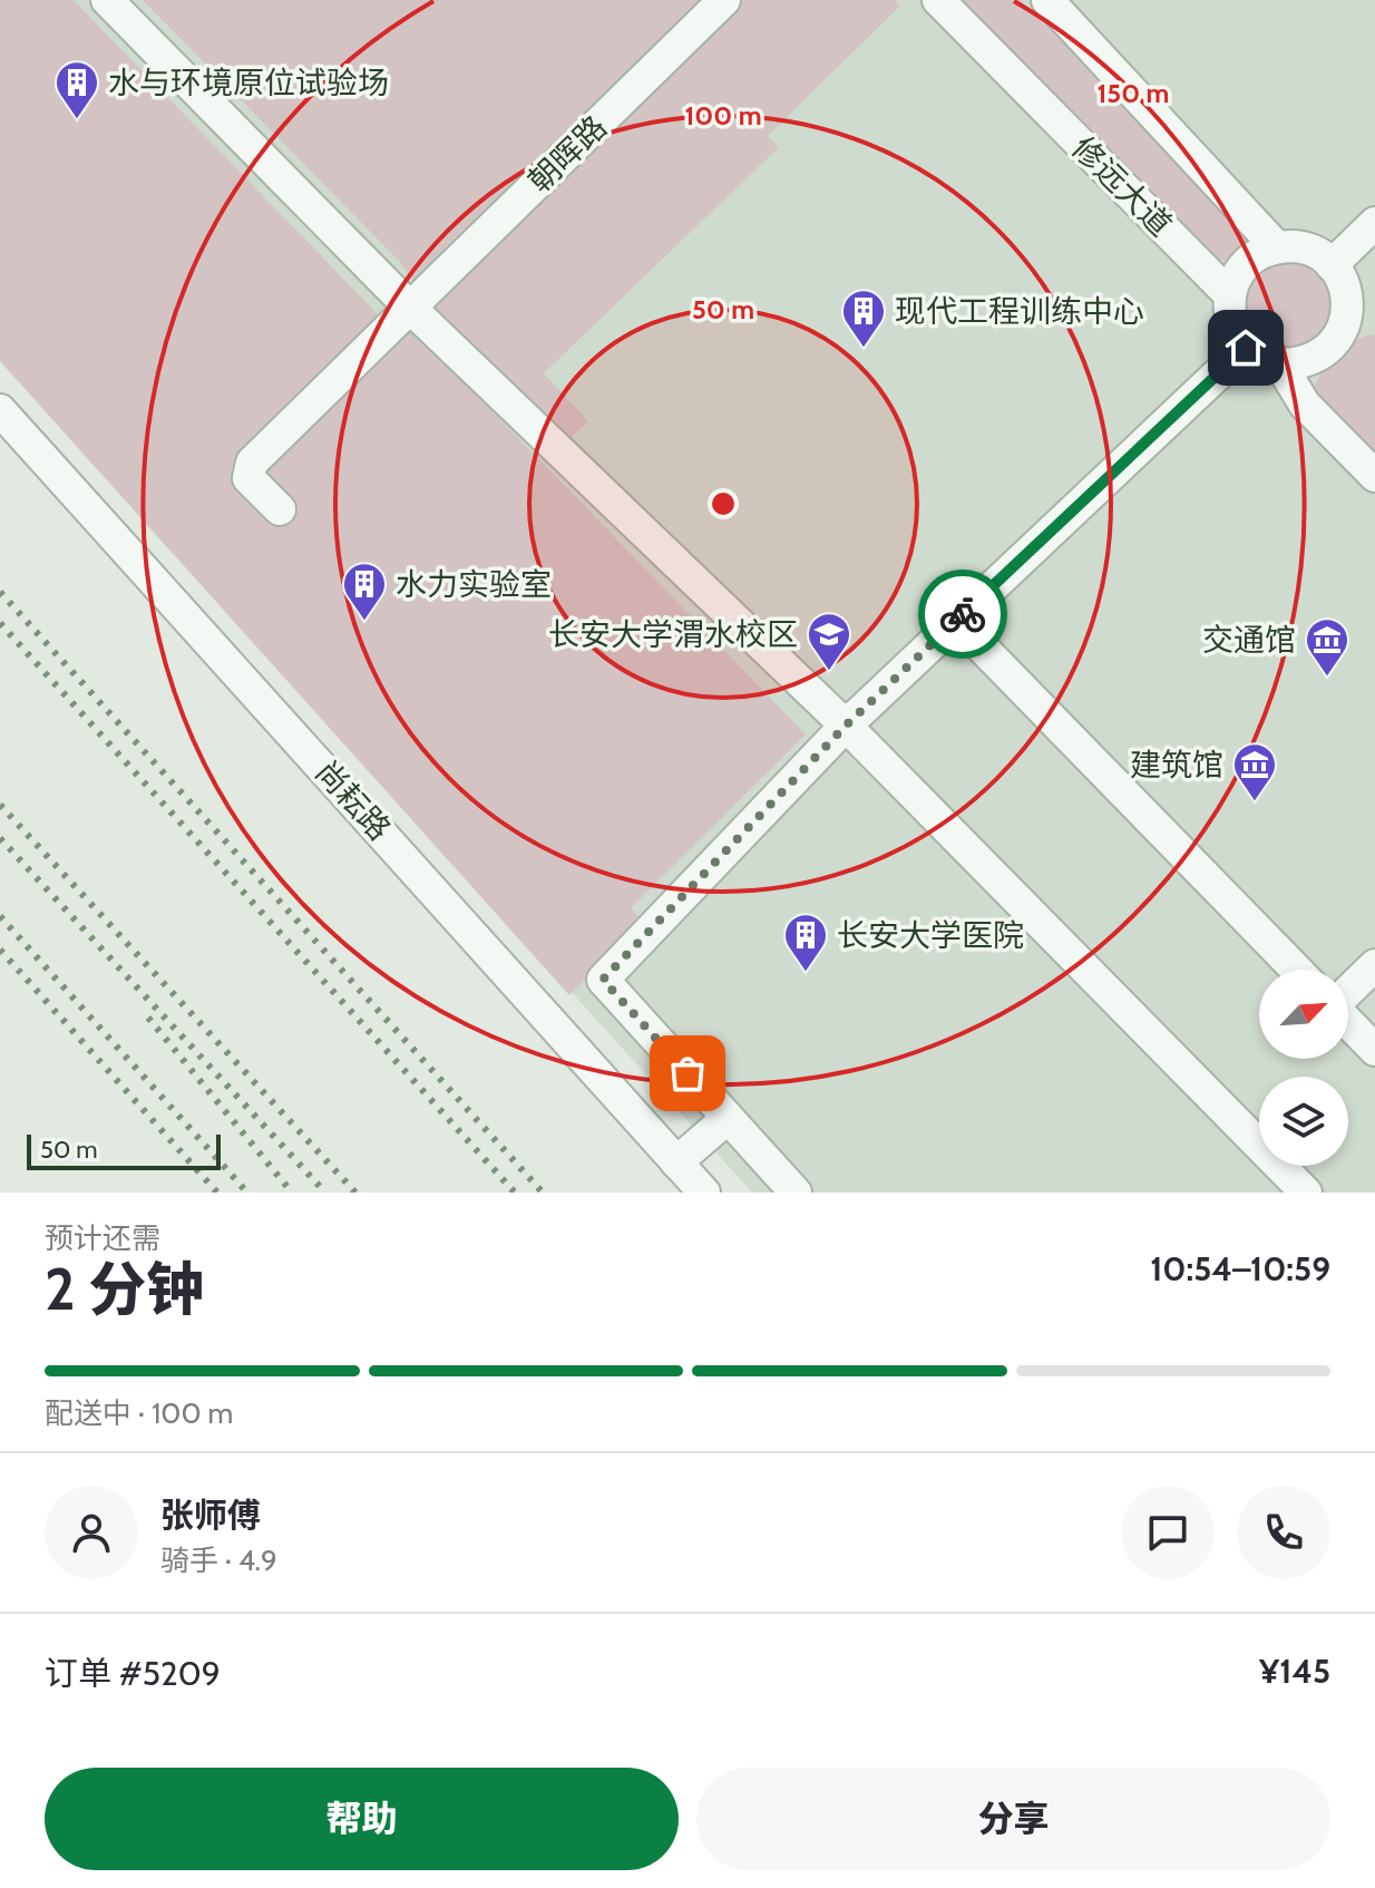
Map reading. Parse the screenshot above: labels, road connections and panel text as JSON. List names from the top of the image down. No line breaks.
{"streets":{"street":["朝晖路","修远大道","尚耘路"]},"places":{"building":["水与环境原位试验场","现代工程训练中心","水力实验室","长安大学医院"],"school or university":["长安大学渭水校区"],"museum":["交通馆","建筑馆"]},"scale_bar":"50 m","north":"top right","page":{"scale":"50 m","heading":["2 分钟","预计还需","10:54–10:59"],"panel":["张师傅","骑手 · 4.9","订单 #5209","¥145"],"bar":"配送中 · 100 m","buttons":["帮助","分享"]},"rings":["150 m","100 m","50 m"]}
